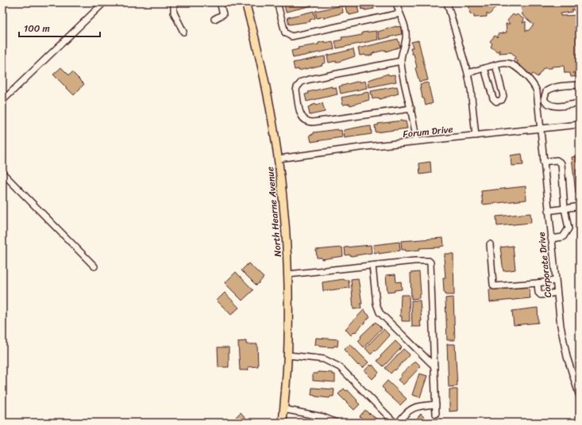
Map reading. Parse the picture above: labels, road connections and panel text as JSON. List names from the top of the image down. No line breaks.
{"streets":{"main road":["North Hearne Avenue"],"street":["Forum Drive","Corporate Drive"]},"crossings":[["Forum Drive","North Hearne Avenue"],["Forum Drive","Corporate Drive"]],"scale_bar":"100 m"}
